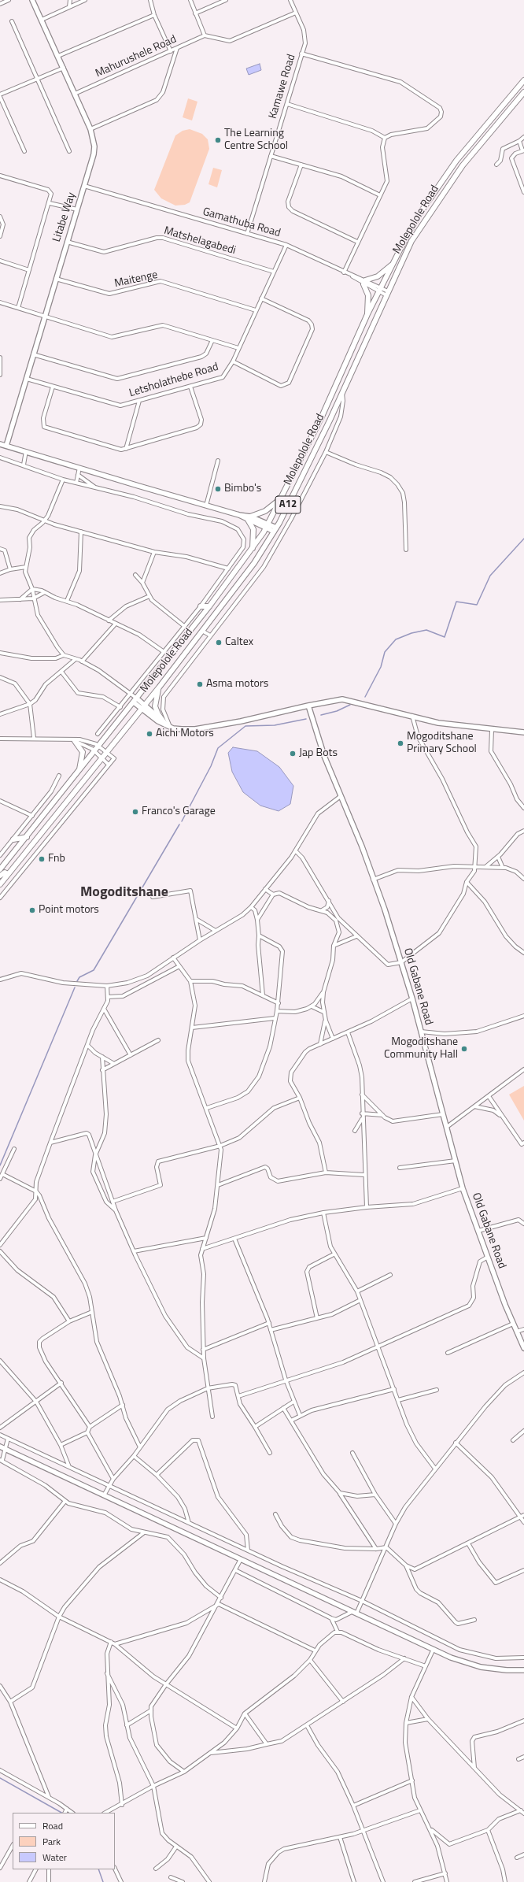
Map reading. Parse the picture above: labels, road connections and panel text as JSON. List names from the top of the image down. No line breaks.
{"streets":{"main road":["Molepolole Road","A12"],"street":["Mahurushele Road","Kamawe Road","Litabe Way","Gamathuba Road","Matshelagabedi","Maitenge","Letsholathebe Road","Old Gabane Road"]},"crossings":[["Mahurushele Road","Litabe Way"],["Kamawe Road","Gamathuba Road"],["Litabe Way","Gamathuba Road"],["Litabe Way","Matshelagabedi"],["Litabe Way","Maitenge"],["Litabe Way","Letsholathebe Road"],["Molepolole Road","Gamathuba Road"],["Gamathuba Road","Letsholathebe Road"],["Matshelagabedi","Letsholathebe Road"],["Maitenge","Letsholathebe Road"]],"districts":["Mogoditshane"],"places":["The Learning Centre School","Bimbo's","Caltex","Asma motors","Aichi Motors","Mogoditshane Primary School","Jap Bots","Franco's Garage","Fnb","Point motors","Mogoditshane Community Hall"],"legend":["Road","Park","Water"]}
